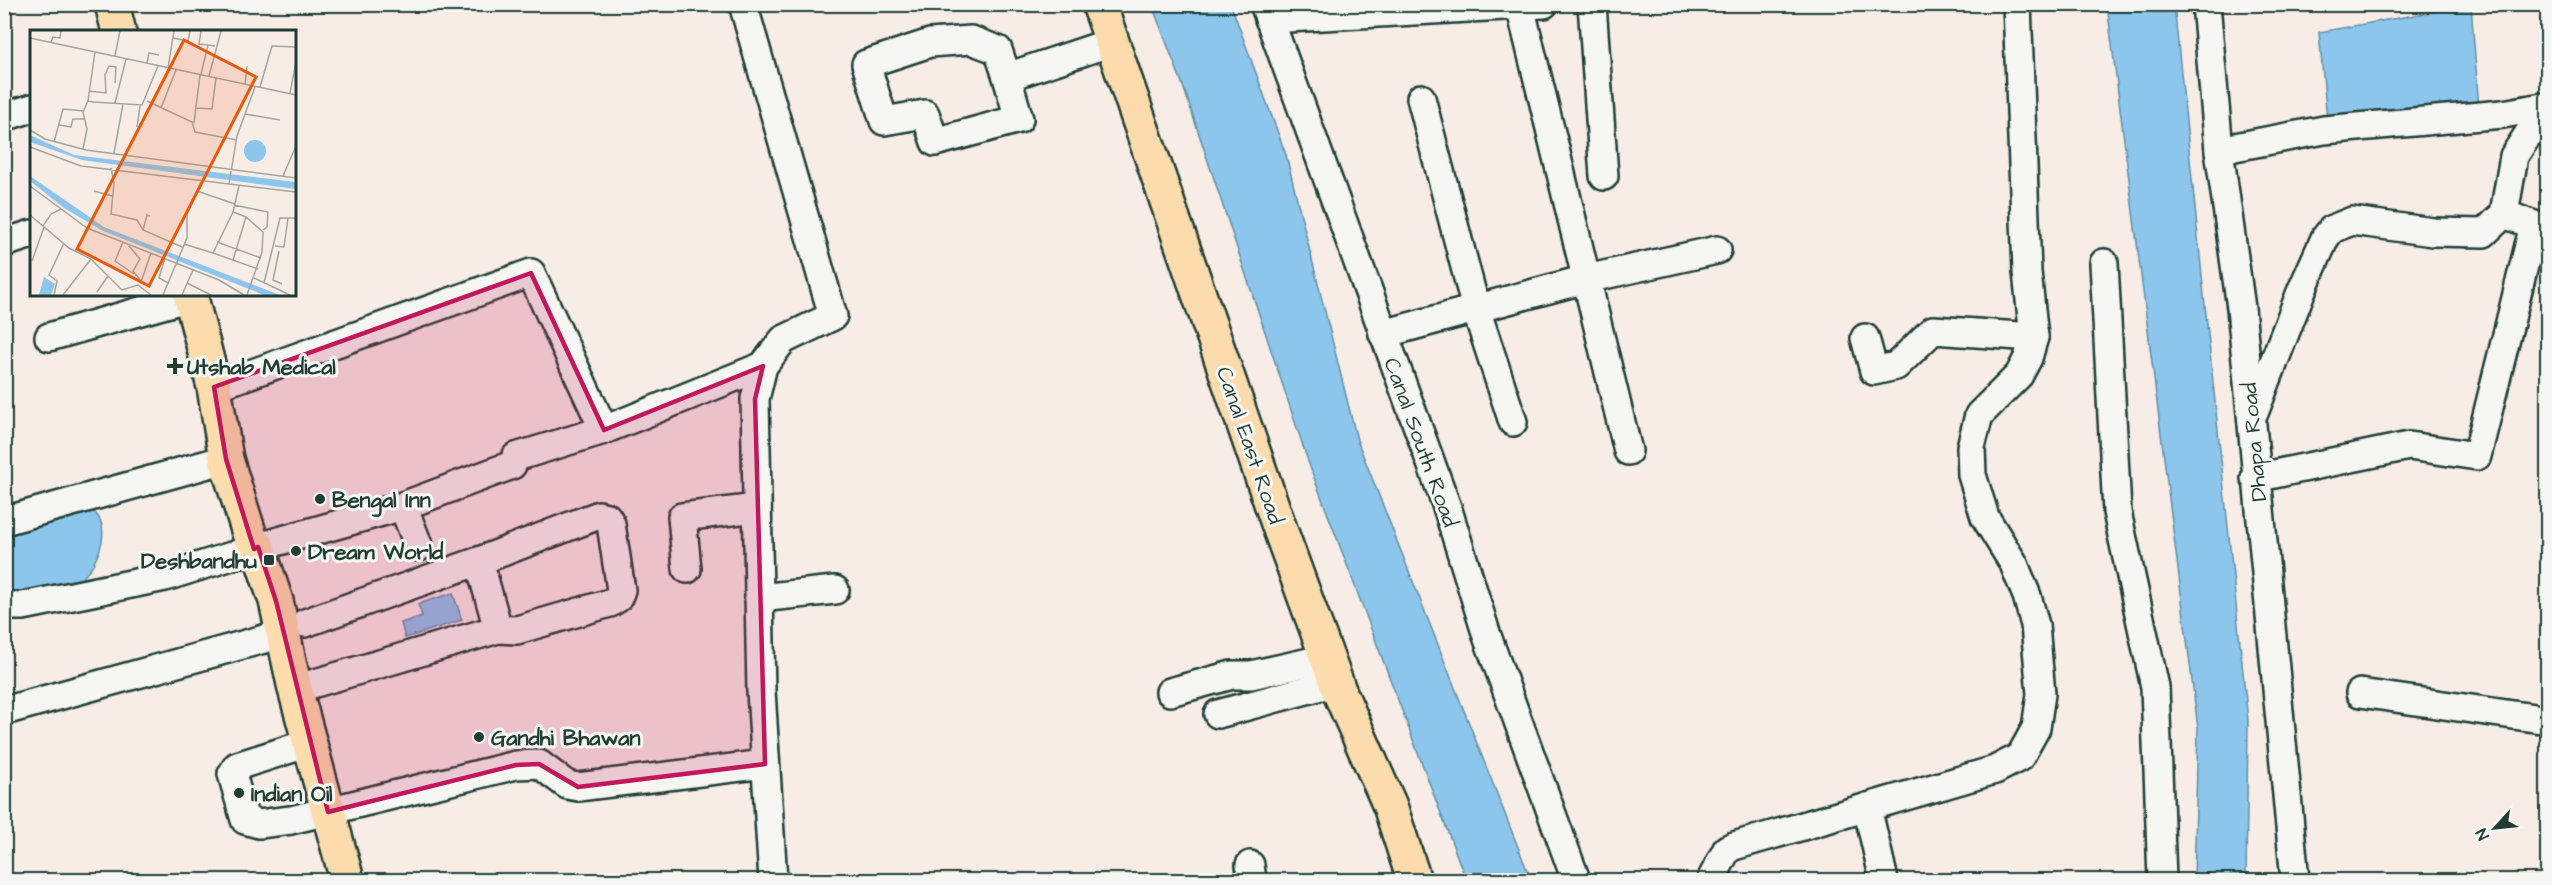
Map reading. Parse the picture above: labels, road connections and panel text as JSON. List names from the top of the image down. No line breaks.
{"streets":{"main road":["Canal East Road"],"street":["Canal South Road","Dhapa Road"]},"places":{"health":["Utshab Medical"],"other":["Bengal Inn","Dream World","Gandhi Bhawan","Indian Oil"],"transit":["Deshbandhu"]},"north":"bottom left"}
